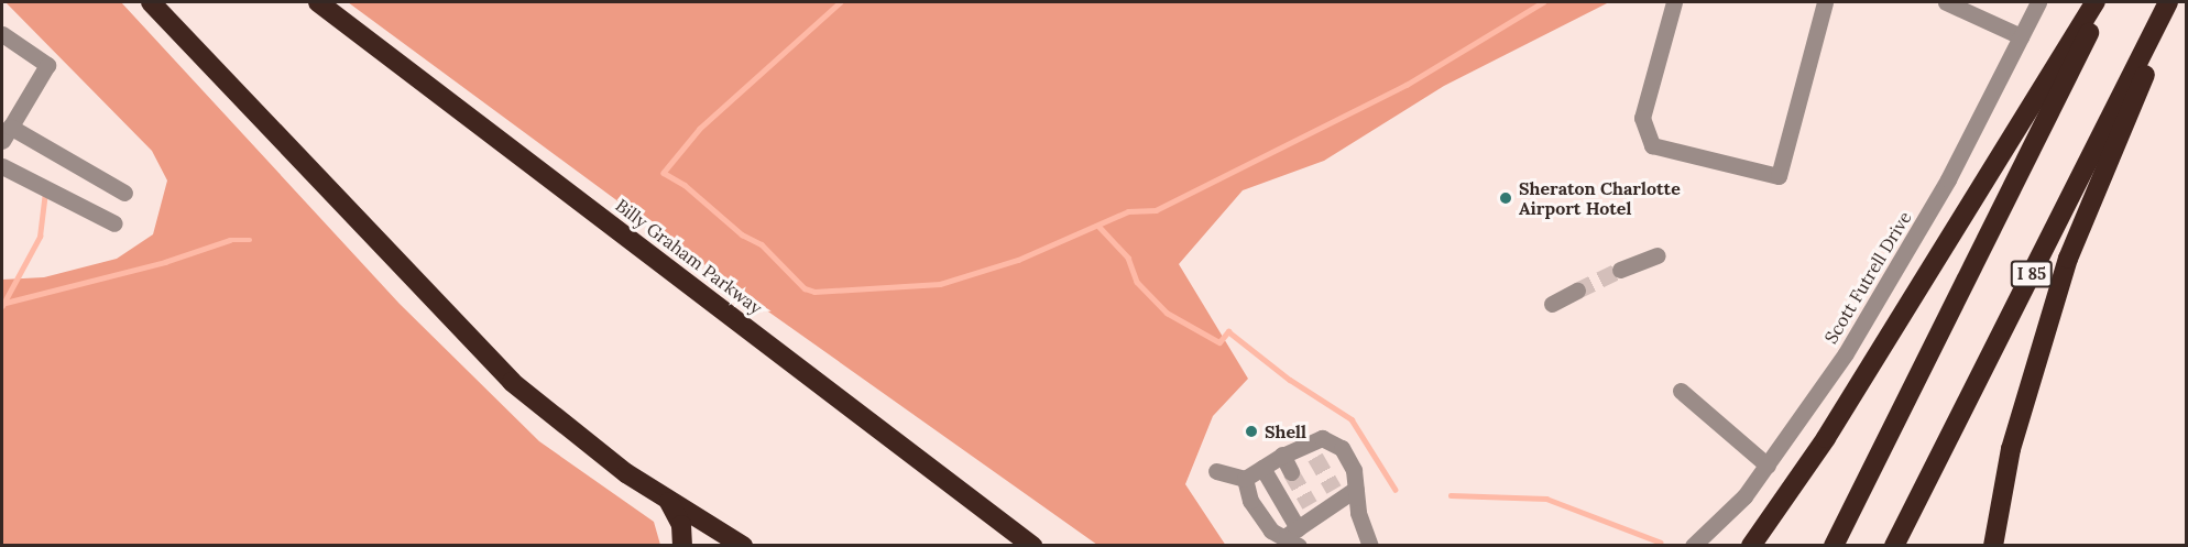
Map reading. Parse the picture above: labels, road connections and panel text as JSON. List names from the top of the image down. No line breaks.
{"streets":{"highway":["Billy Graham Parkway","I 85"],"street":["Scott Futrell Drive"]},"places":["Sheraton Charlotte Airport Hotel","Shell"]}
